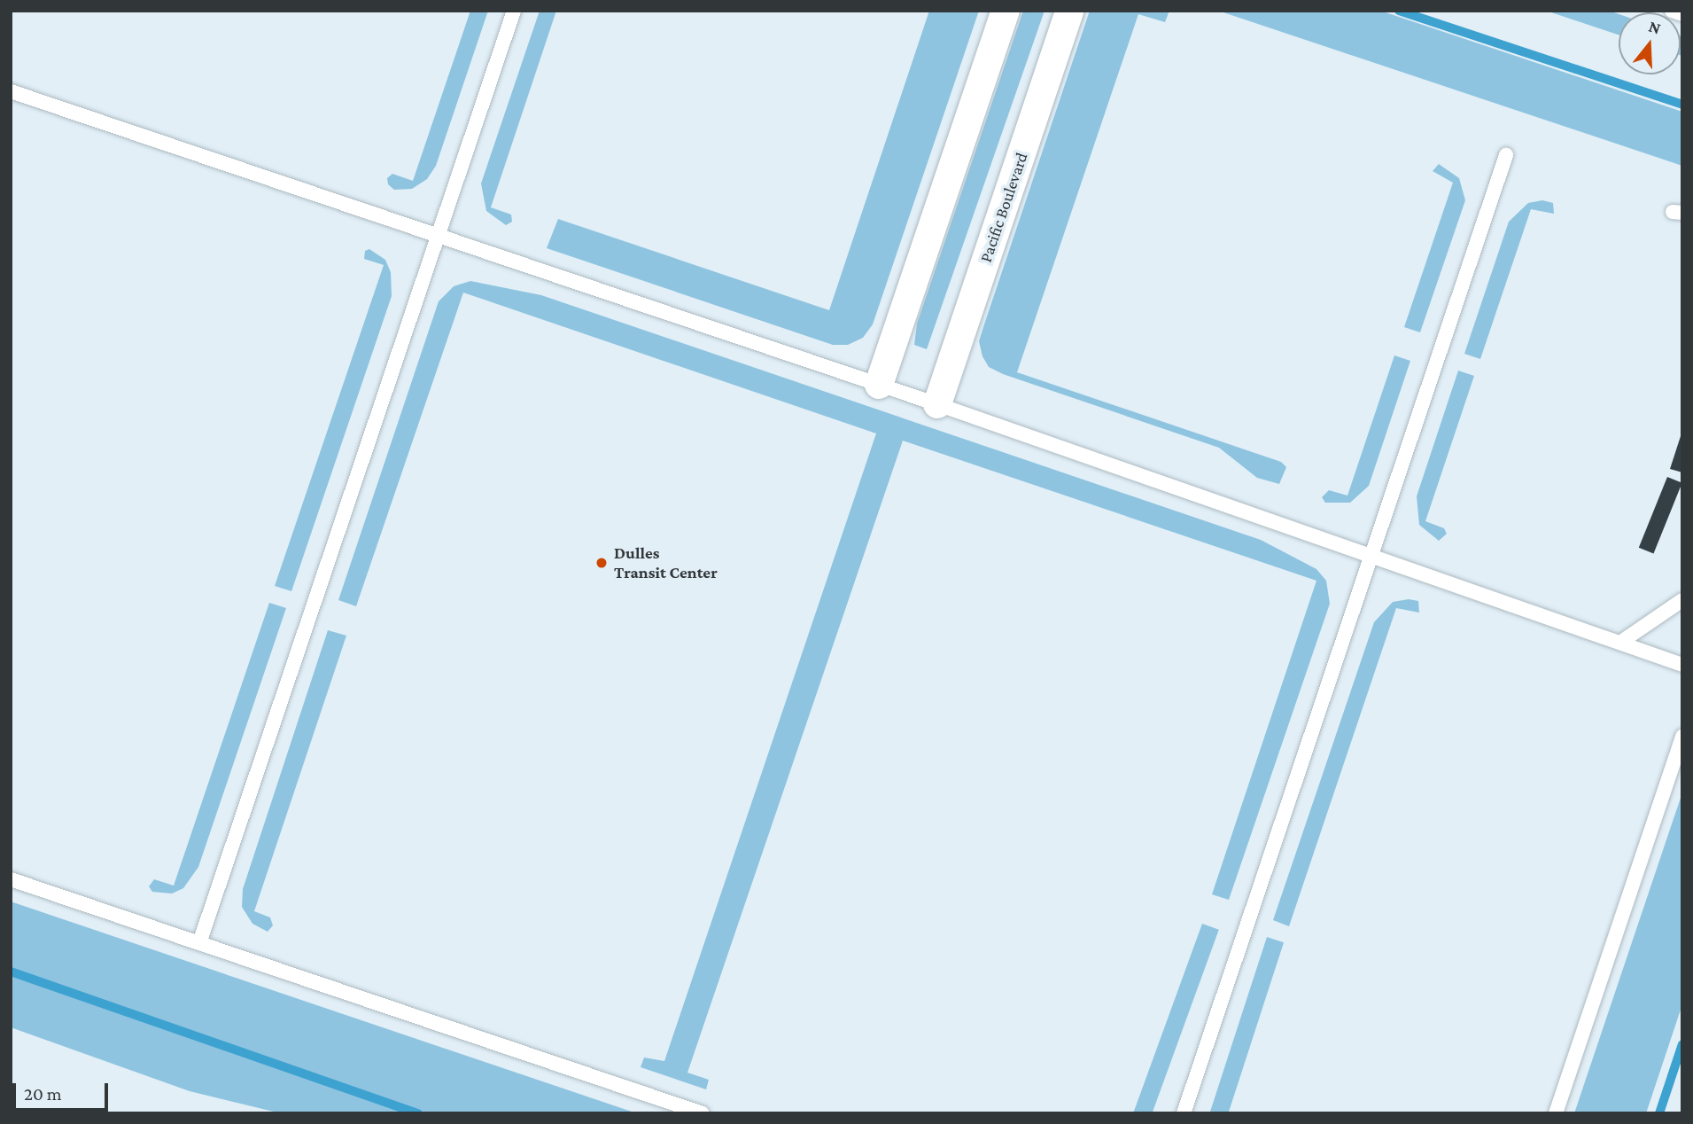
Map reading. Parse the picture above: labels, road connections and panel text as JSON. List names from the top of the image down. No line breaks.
{"streets":{"street":["Pacific Boulevard"]},"places":["Dulles Transit Center"],"scale_bar":"20 m","north":"top"}
